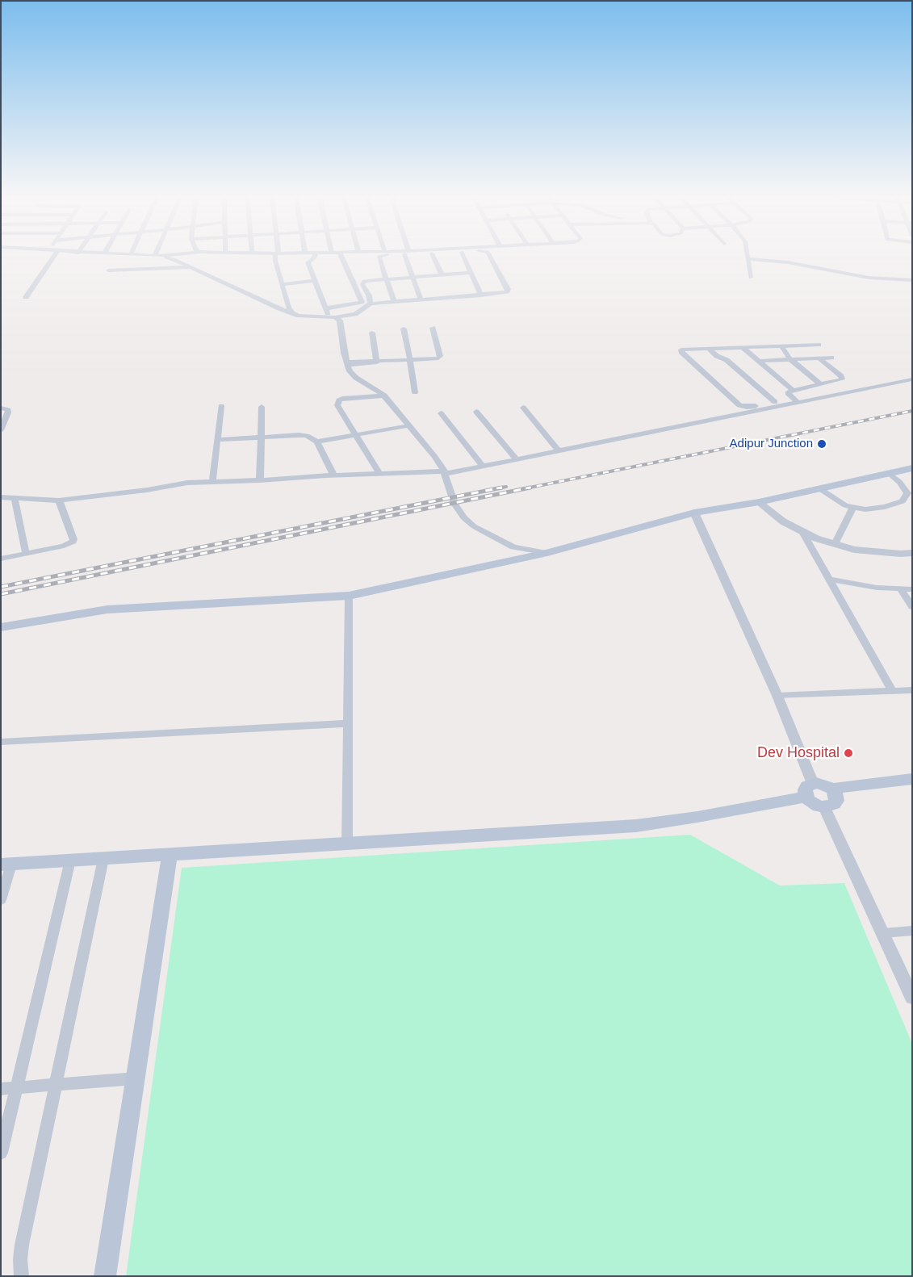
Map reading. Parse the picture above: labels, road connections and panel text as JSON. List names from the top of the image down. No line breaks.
{"places":["Adipur Junction","Dev Hospital"]}
